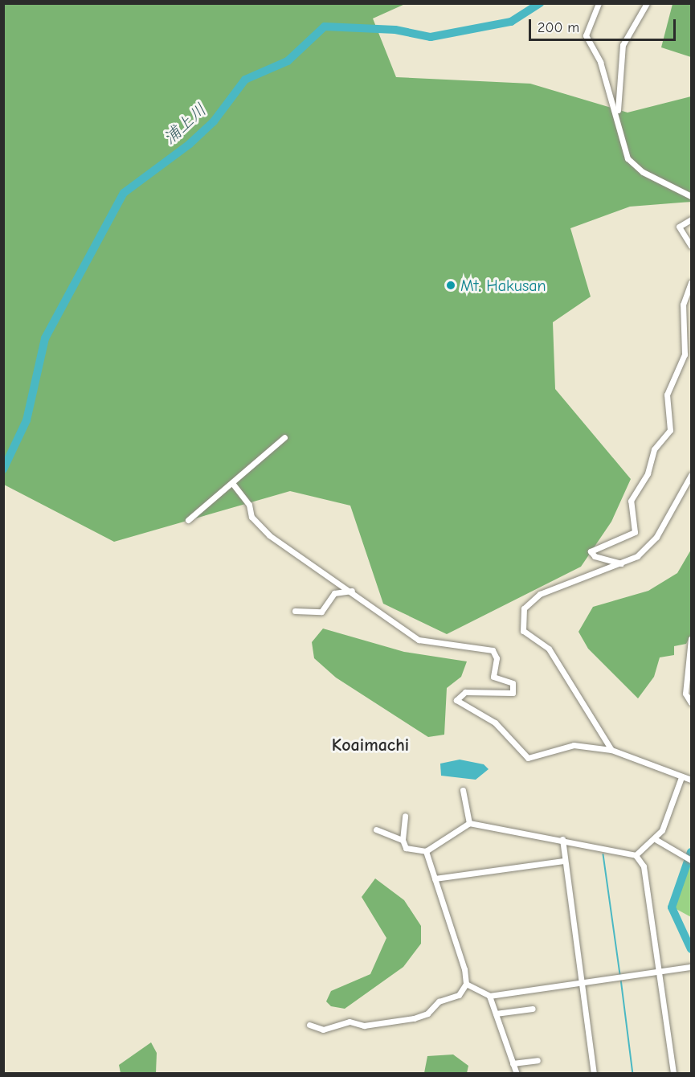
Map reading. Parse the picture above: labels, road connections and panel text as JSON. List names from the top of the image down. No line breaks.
{"districts":["Koaimachi"],"water":["浦上川"],"places":["Mt. Hakusan"],"scale_bar":"200 m"}
